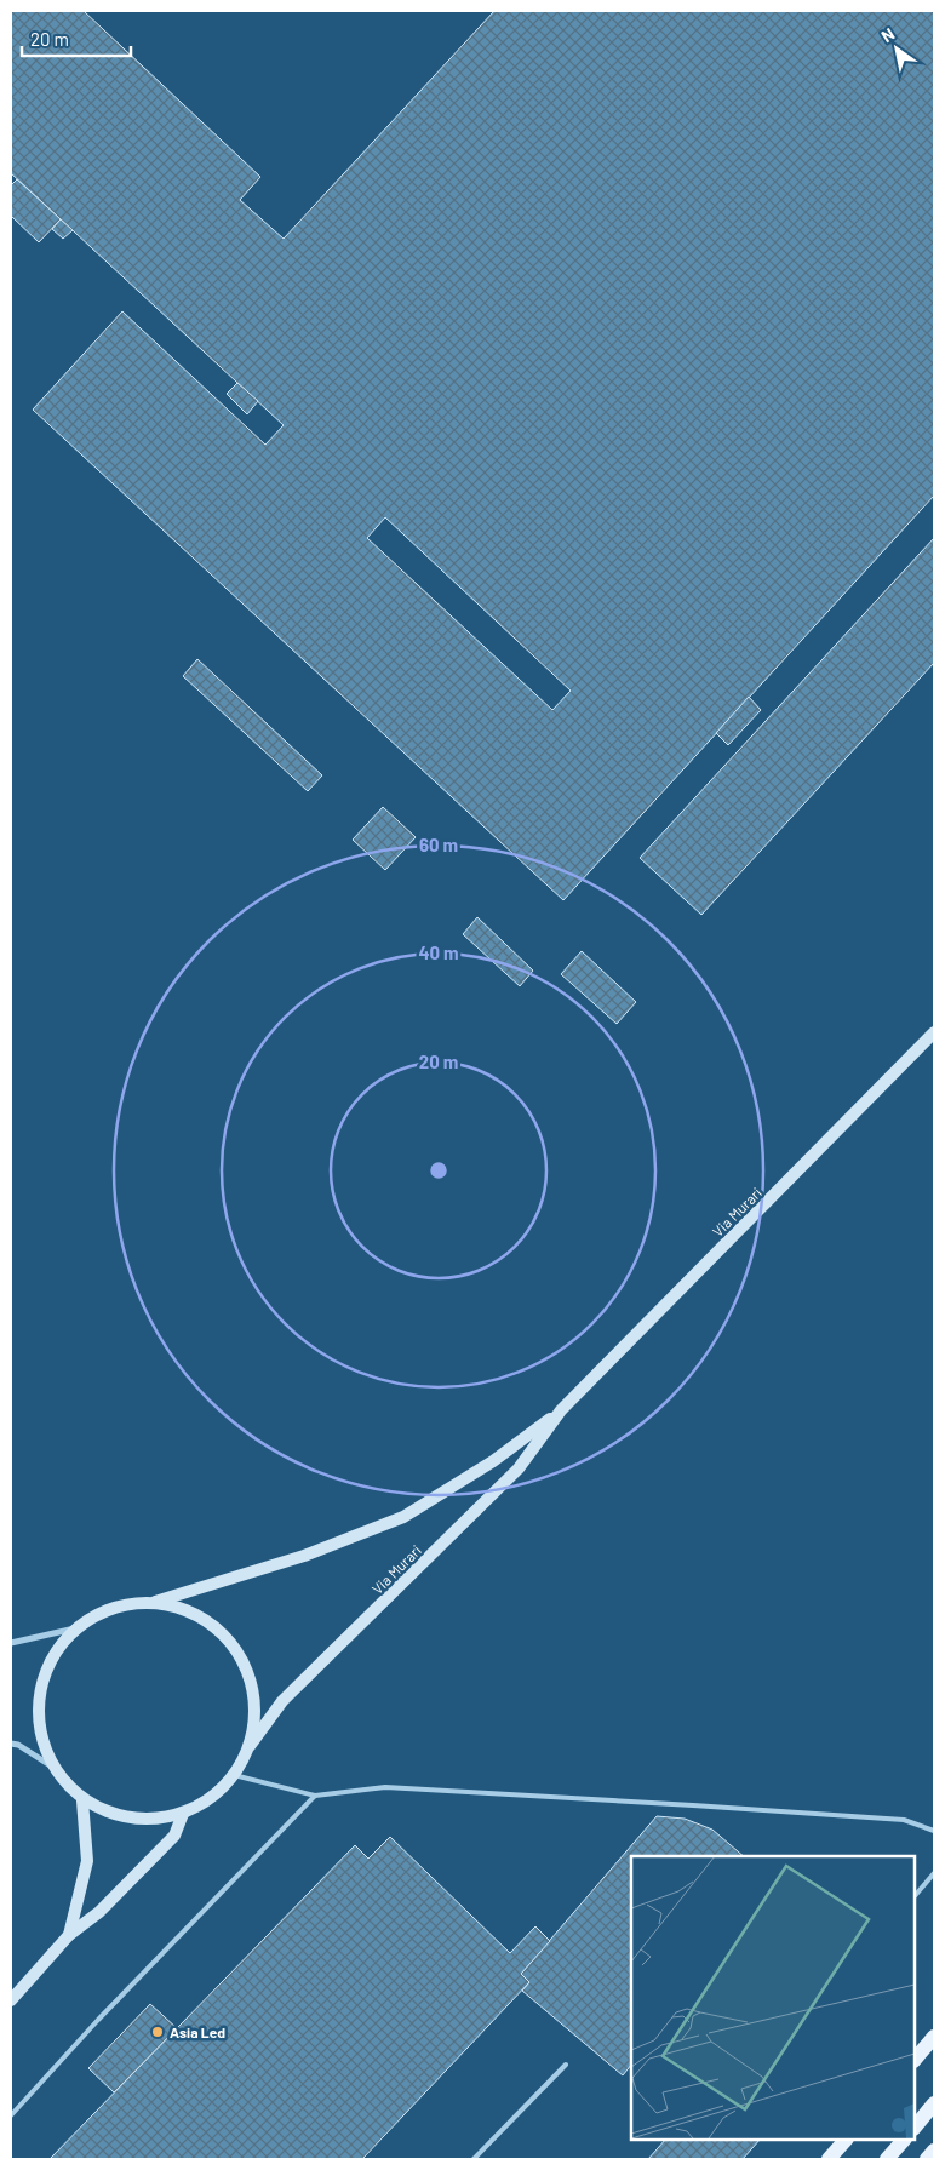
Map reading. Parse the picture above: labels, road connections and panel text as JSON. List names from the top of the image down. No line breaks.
{"streets":{"street":["Via Murari"]},"places":["Asia Led"],"scale_bar":"20 m","north":"top left","rings":["60 m","40 m","20 m"]}
